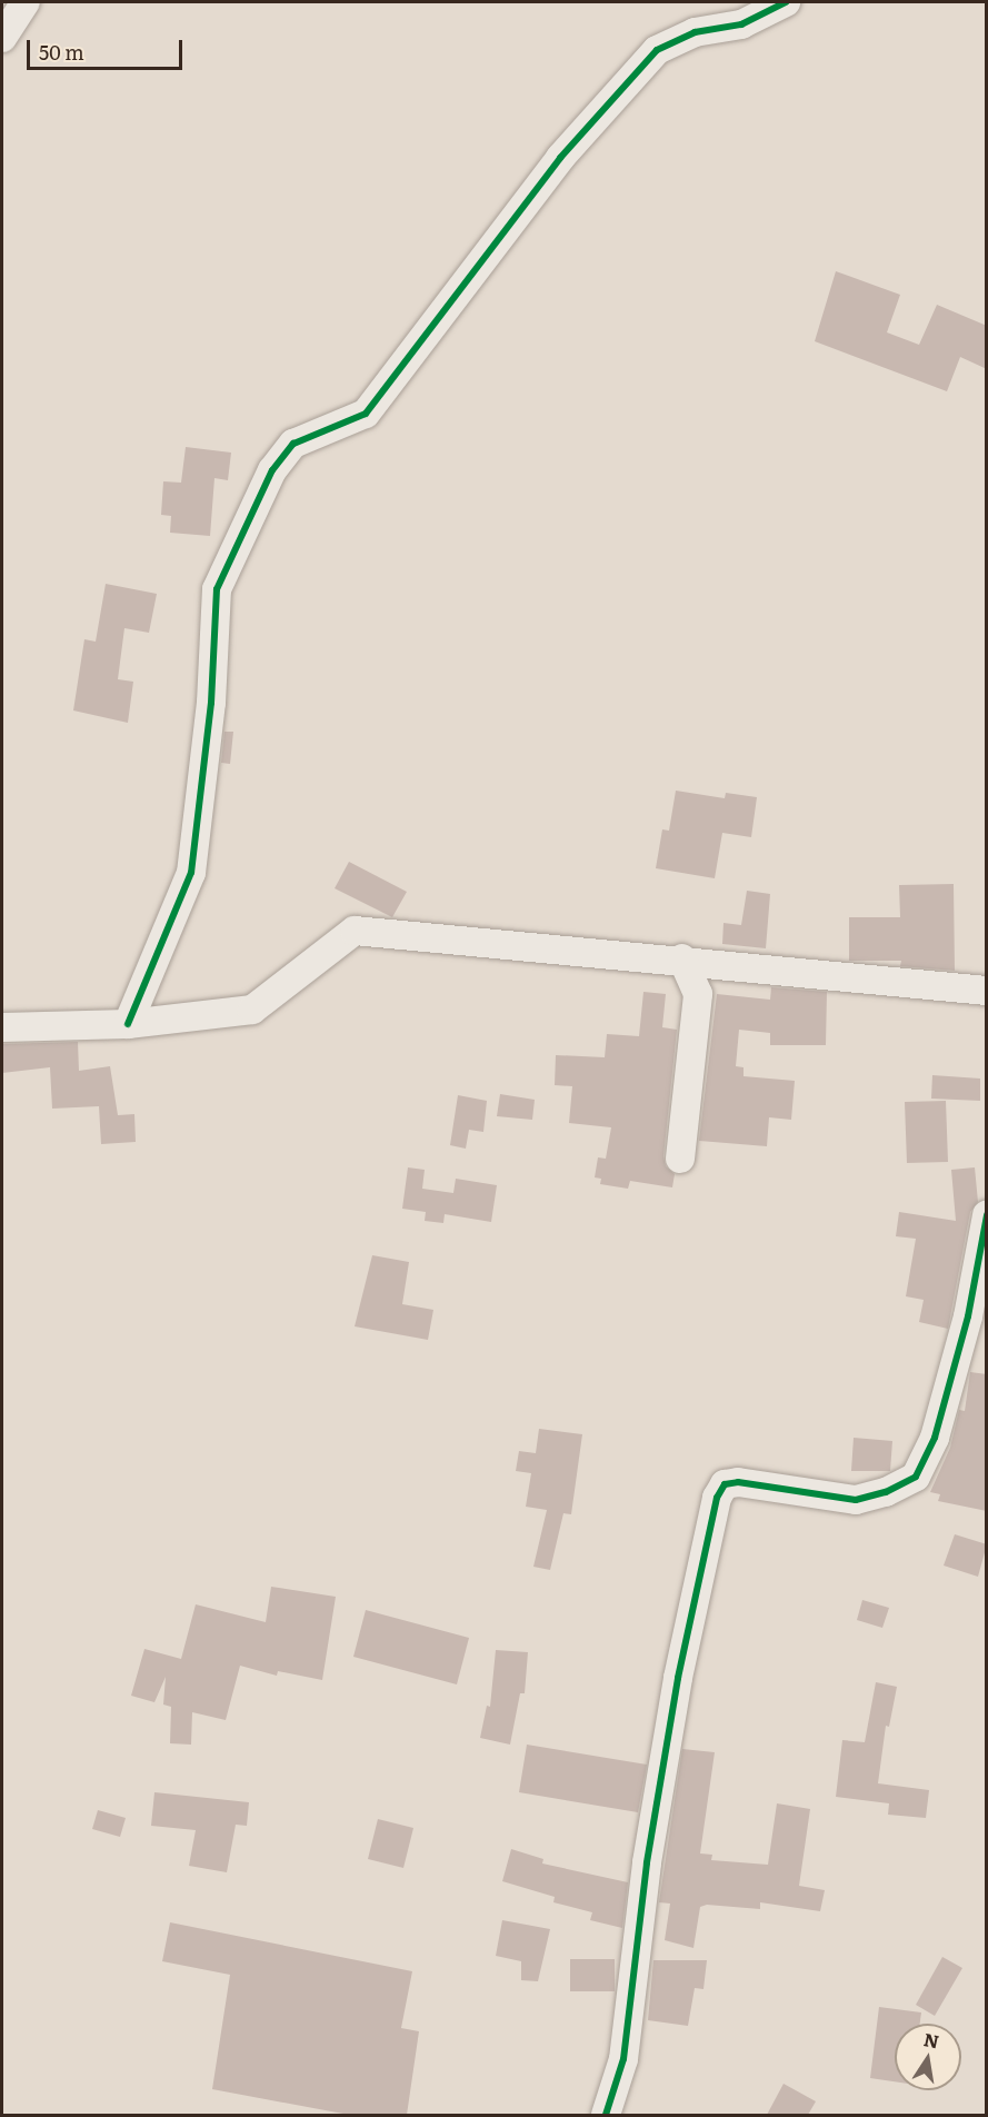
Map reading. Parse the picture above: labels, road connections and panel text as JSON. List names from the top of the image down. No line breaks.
{"scale_bar":"50 m","north":"top"}
